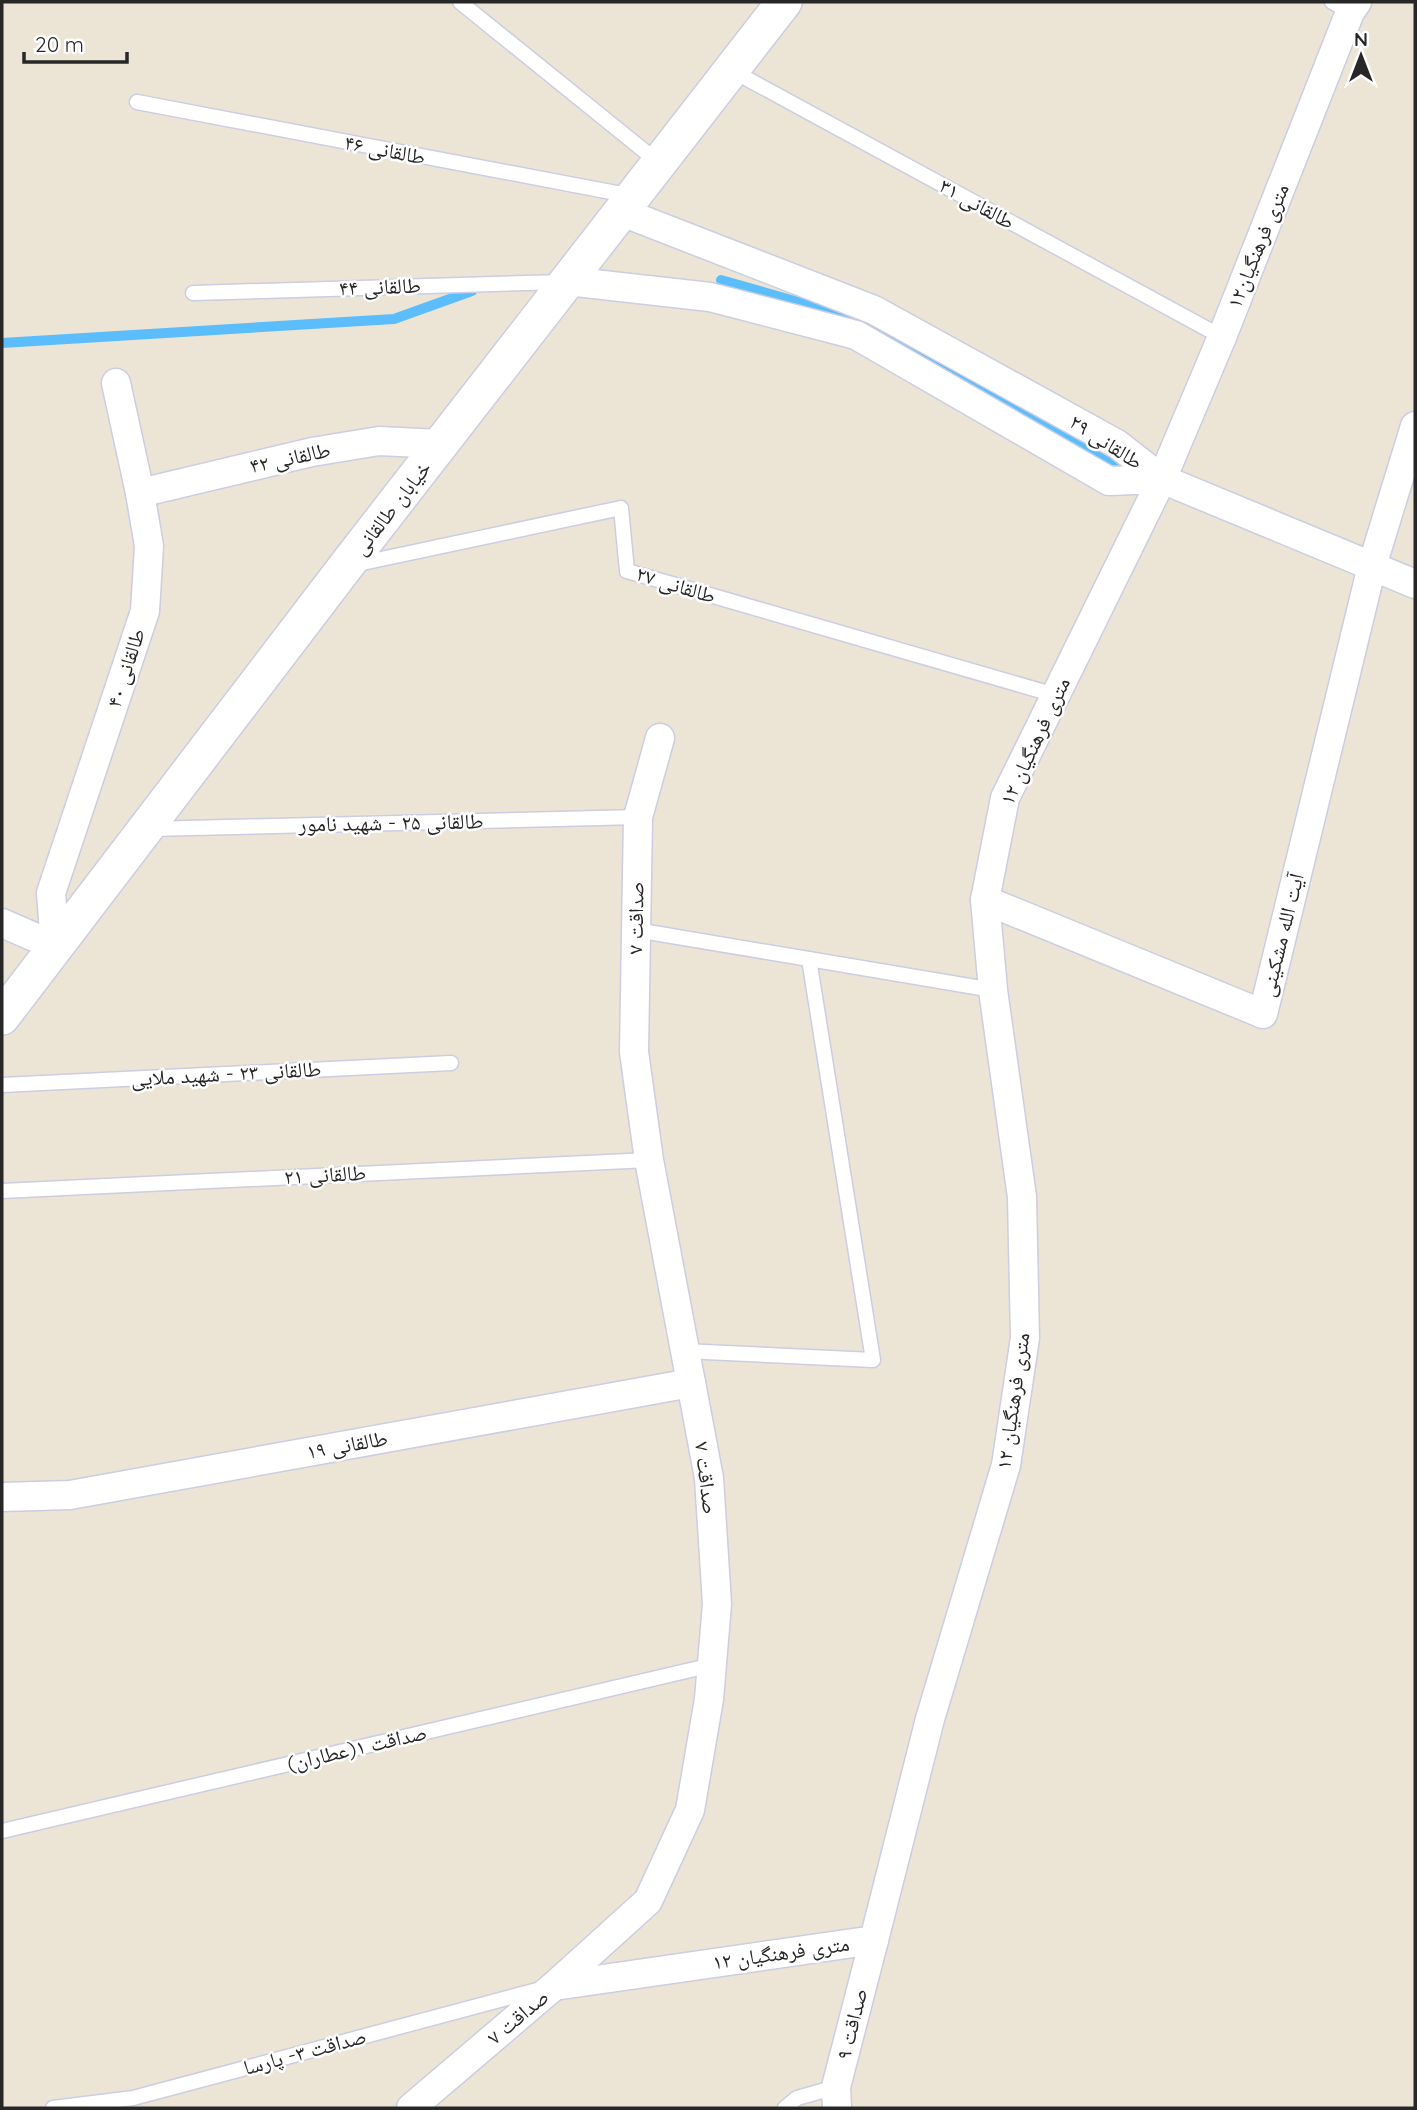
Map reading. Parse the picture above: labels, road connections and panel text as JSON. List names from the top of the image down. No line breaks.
{"streets":{"street":["۱۲متری فرهنگیان","طالقانی ۲۹","طالقانی ۴۲","خیابان طالقانی","طالقانی ۴۰","۱۲ متری فرهنگیان","صداقت ۷","آیت الله مشکینی","طالقانی ۱۹","صداقت ۹"],"lane":["طالقانی ۴۶","طالقانی ۳۱","طالقانی ۴۴","طالقانی ۲۷","طالقانی ۲۵ - شهید نامور","طالقانی ۲۳ - شهید ملایی","طالقانی ۲۱","صداقت ۱(عطاران)","صداقت ۳- پارسا"]},"crossings":[["طالقانی ۴۶","طالقانی ۲۹"],["طالقانی ۴۶","خیابان طالقانی"],["طالقانی ۳۱","۱۲متری فرهنگیان"],["طالقانی ۳۱","خیابان طالقانی"],["۱۲متری فرهنگیان","طالقانی ۲۹"],["۱۲متری فرهنگیان","۱۲ متری فرهنگیان"],["طالقانی ۴۴","طالقانی ۲۹"],["طالقانی ۴۴","خیابان طالقانی"],["طالقانی ۲۹","خیابان طالقانی"],["طالقانی ۲۹","۱۲ متری فرهنگیان"],["طالقانی ۴۲","خیابان طالقانی"],["طالقانی ۴۲","طالقانی ۴۰"],["خیابان طالقانی","طالقانی ۲۷"],["خیابان طالقانی","طالقانی ۴۰"],["خیابان طالقانی","طالقانی ۲۵ - شهید نامور"],["طالقانی ۲۷","۱۲ متری فرهنگیان"],["۱۲ متری فرهنگیان","صداقت ۷"],["۱۲ متری فرهنگیان","آیت الله مشکینی"],["۱۲ متری فرهنگیان","صداقت ۹"],["۱۲ متری فرهنگیان","صداقت ۳- پارسا"],["طالقانی ۲۵ - شهید نامور","صداقت ۷"],["صداقت ۷","طالقانی ۲۱"],["صداقت ۷","طالقانی ۱۹"],["صداقت ۷","صداقت ۱(عطاران)"],["صداقت ۷","صداقت ۳- پارسا"]],"scale_bar":"20 m","north":"top"}
